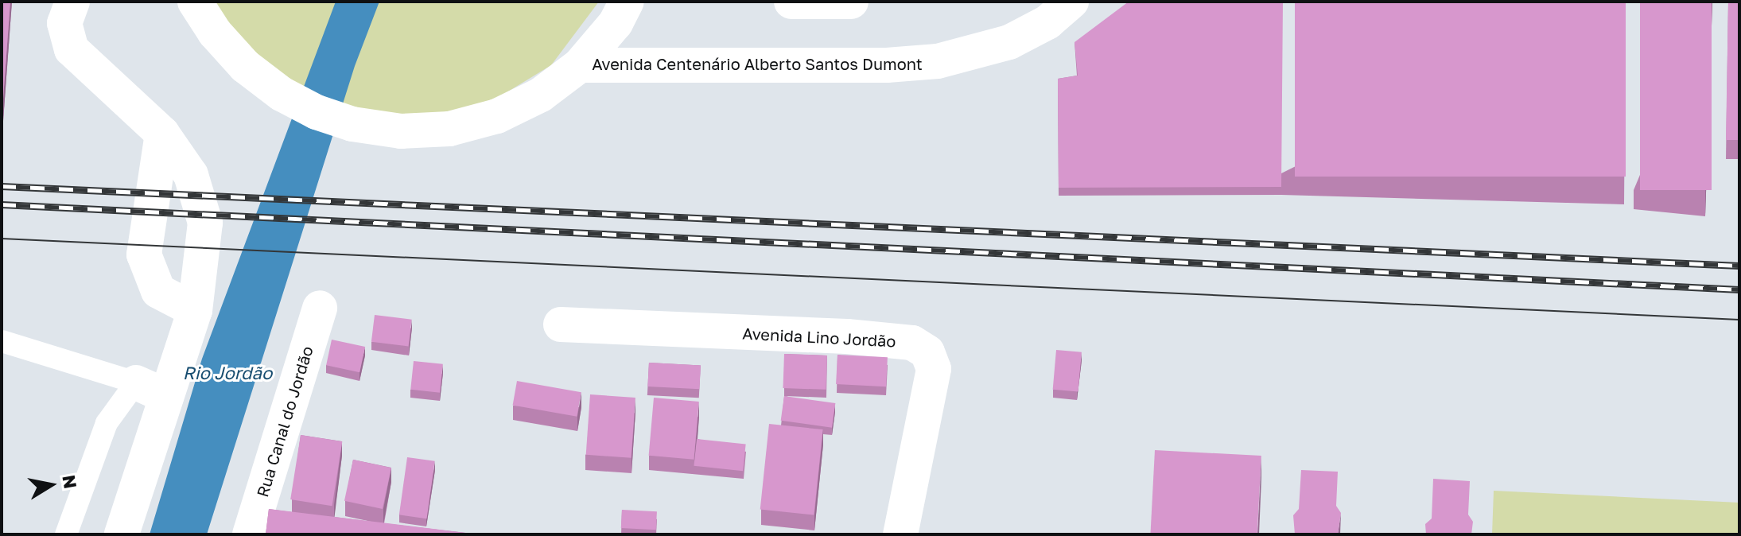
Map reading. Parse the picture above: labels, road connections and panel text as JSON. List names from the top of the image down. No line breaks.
{"streets":{"main road":["Avenida Centenário Alberto Santos Dumont","Avenida Lino Jordão","Rua Canal do Jordão"]},"water":["Rio Jordão"],"north":"right"}
